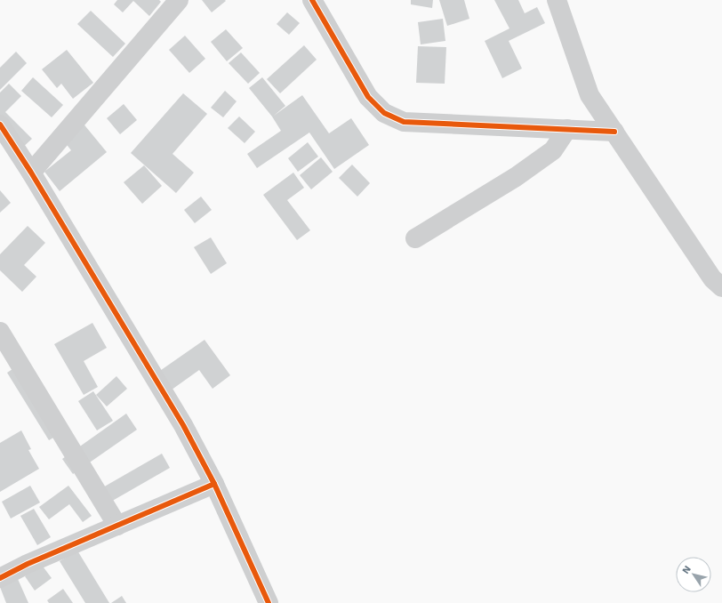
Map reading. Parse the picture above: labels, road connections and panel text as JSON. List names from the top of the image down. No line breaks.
{"north":"top left"}
